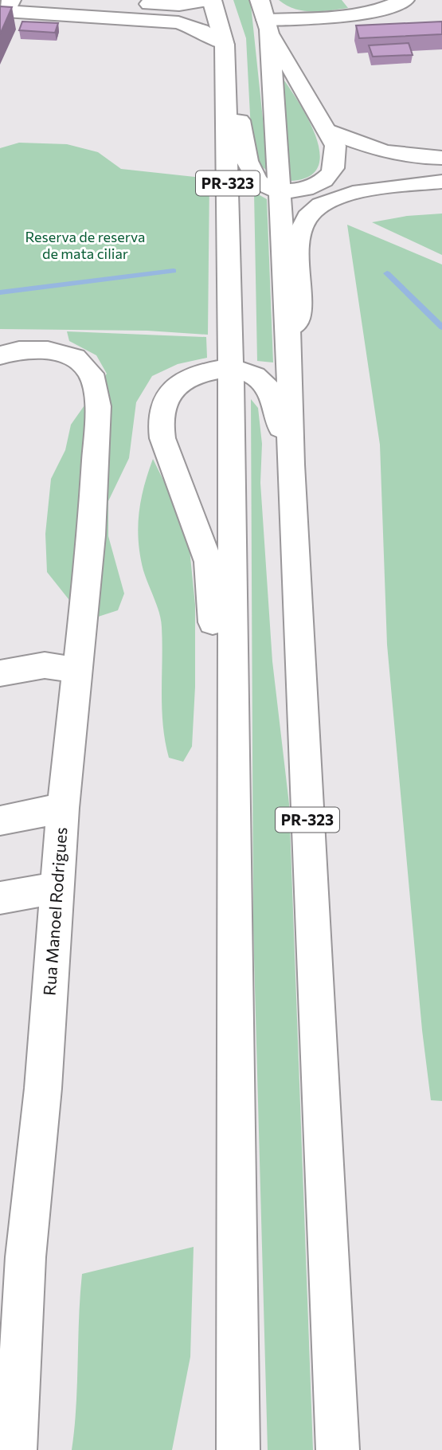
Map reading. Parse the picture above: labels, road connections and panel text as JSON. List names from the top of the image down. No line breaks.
{"streets":{"main road":["PR-323","Rua Manoel Rodrigues"]},"parks":["Reserva de reserva de mata ciliar"]}
